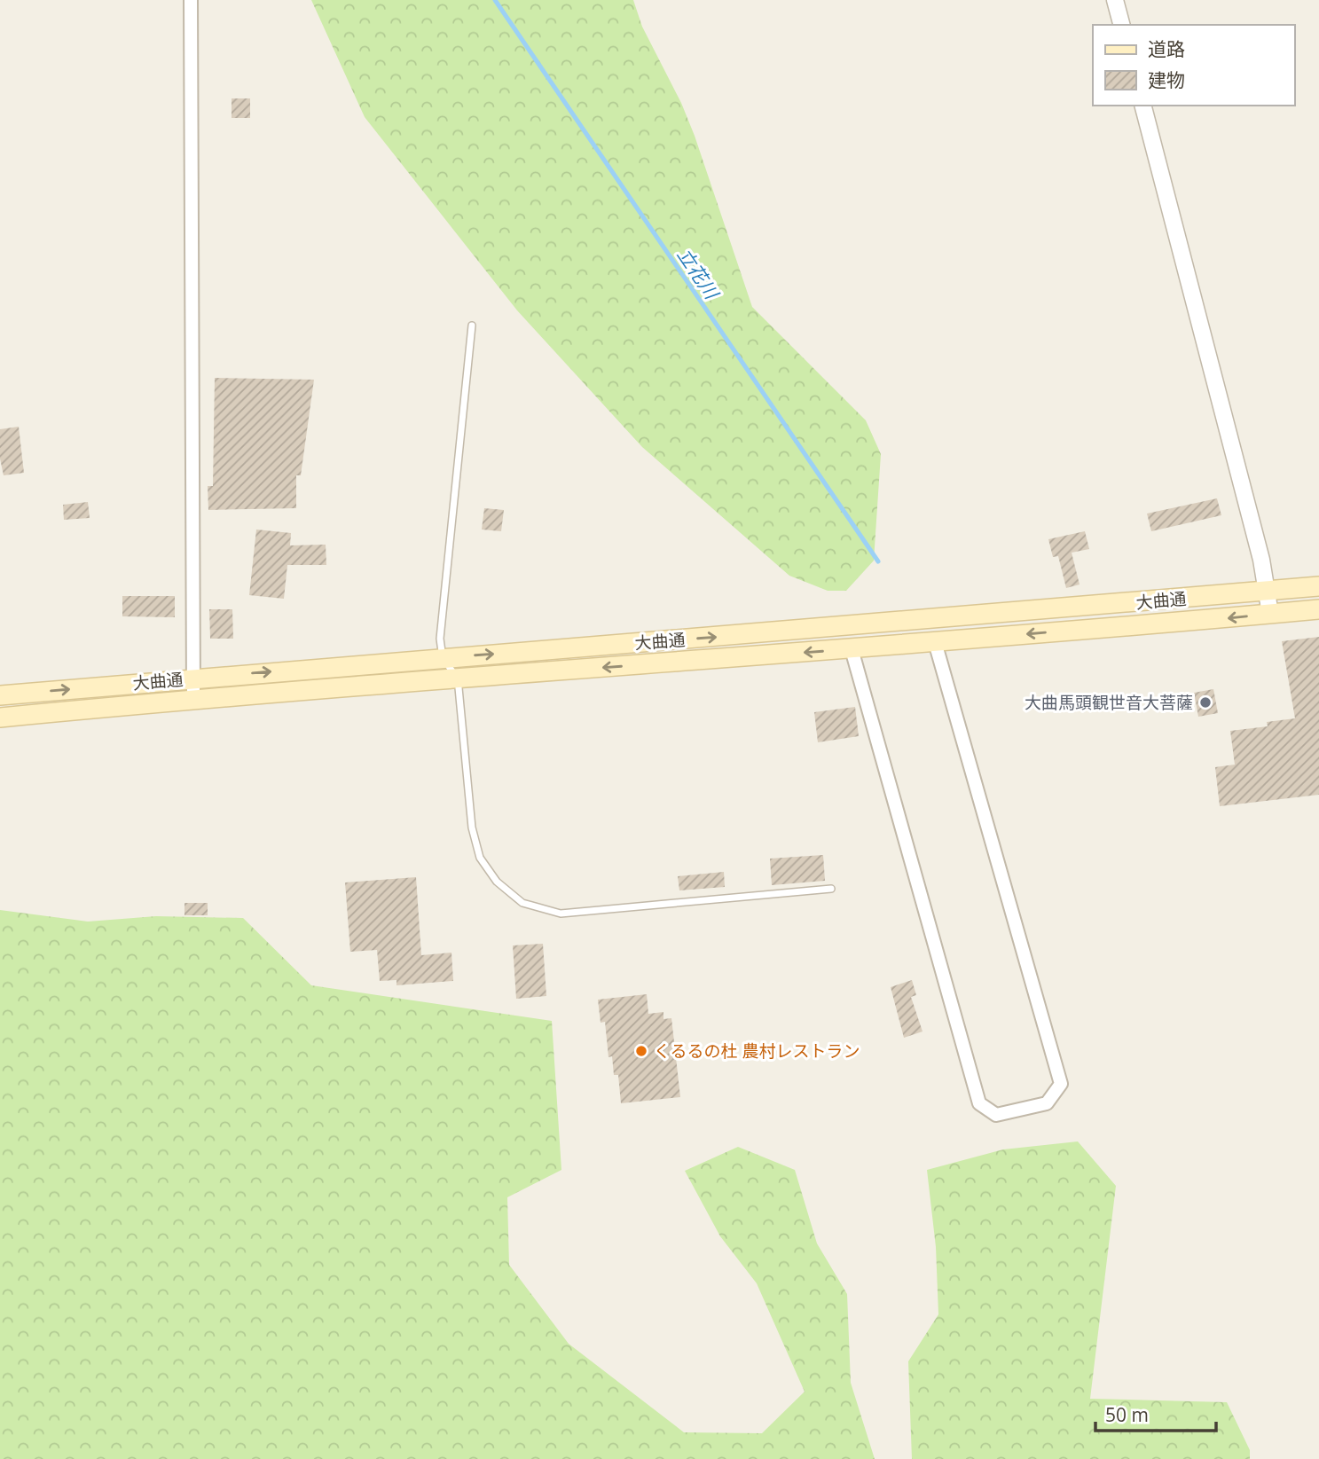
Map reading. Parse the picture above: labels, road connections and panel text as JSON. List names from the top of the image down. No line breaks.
{"streets":{"main road":["大曲通"]},"water":["立花川"],"places":["大曲馬頭観世音大菩薩","くるるの杜 農村レストラン"],"legend":["道路","建物"],"scale_bar":"50 m"}
